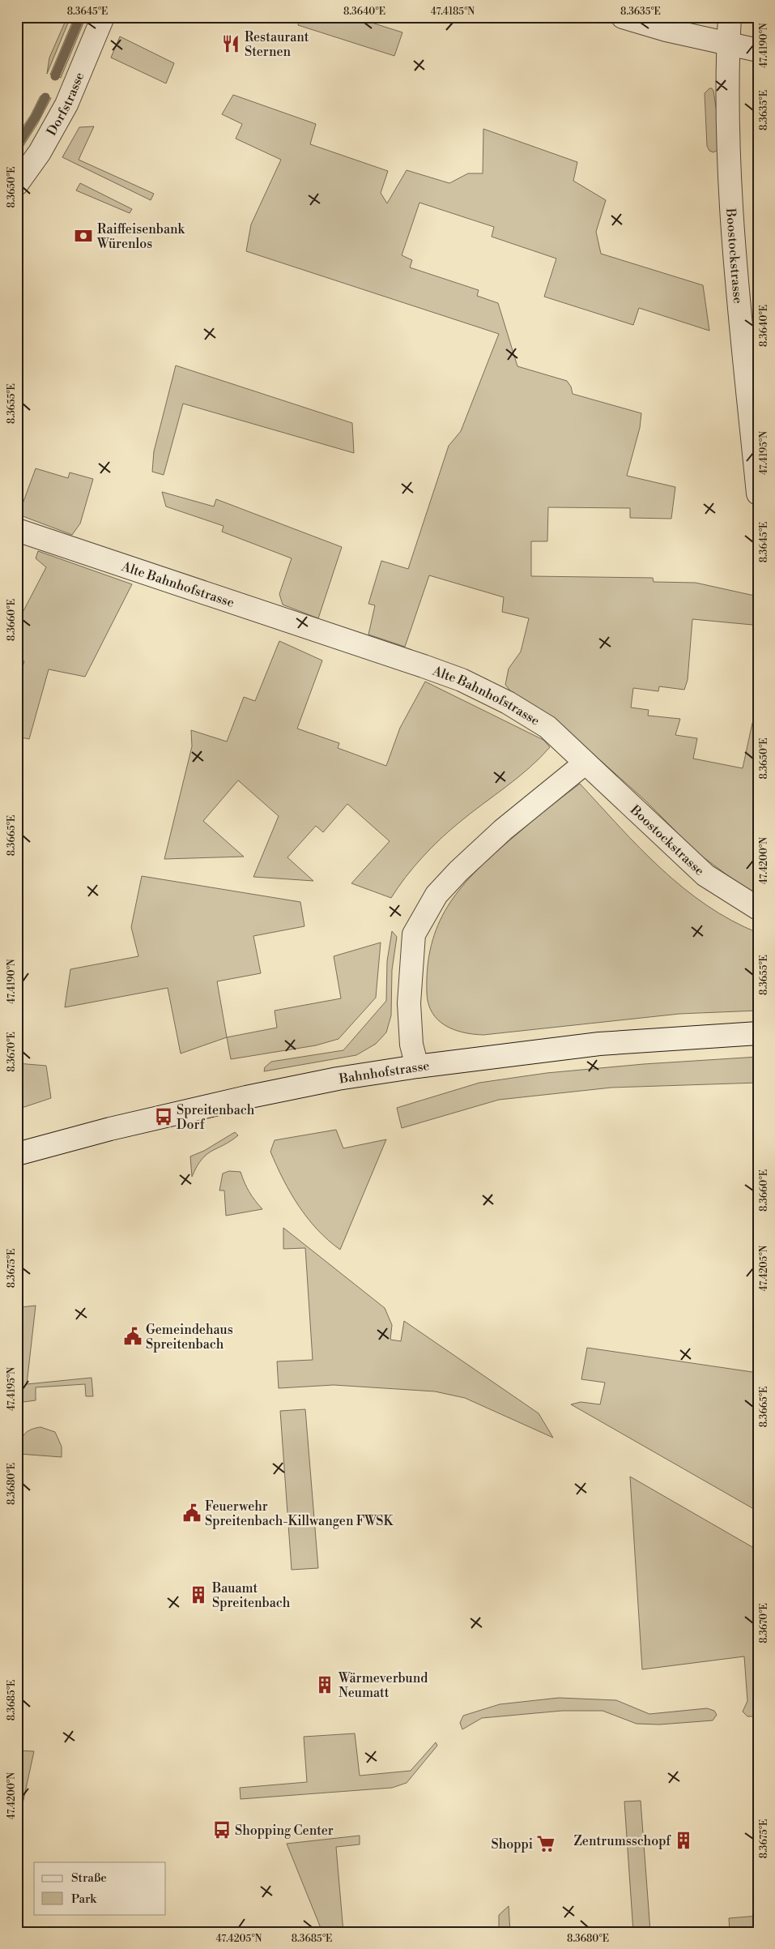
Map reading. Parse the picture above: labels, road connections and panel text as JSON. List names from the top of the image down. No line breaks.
{"streets":{"street":["Dorfstrasse","Boostockstrasse","Alte Bahnhofstrasse","Bahnhofstrasse"]},"crossings":[["Boostockstrasse","Alte Bahnhofstrasse"]],"places":{"restaurant":["Restaurant Sternen"],"bank":["Raiffeisenbank Würenlos"],"bus stop":["Spreitenbach Dorf","Shopping Center"],"public building":["Gemeindehaus Spreitenbach","Feuerwehr Spreitenbach-Killwangen FWSK"],"building":["Bauamt Spreitenbach","Wärmeverbund Neumatt","Zentrumsschopf"],"supermarket":["Shoppi"]},"legend":["Straße","Park"],"coordinates":["8.3645°E","8.3640°E","47.4185°N","8.3635°E","47.4190°N","8.3650°E","8.3655°E","47.4195°N","8.3660°E","8.3665°E","47.4200°N","8.3670°E","8.3675°E","47.4205°N","8.3680°E","8.3685°E"]}
